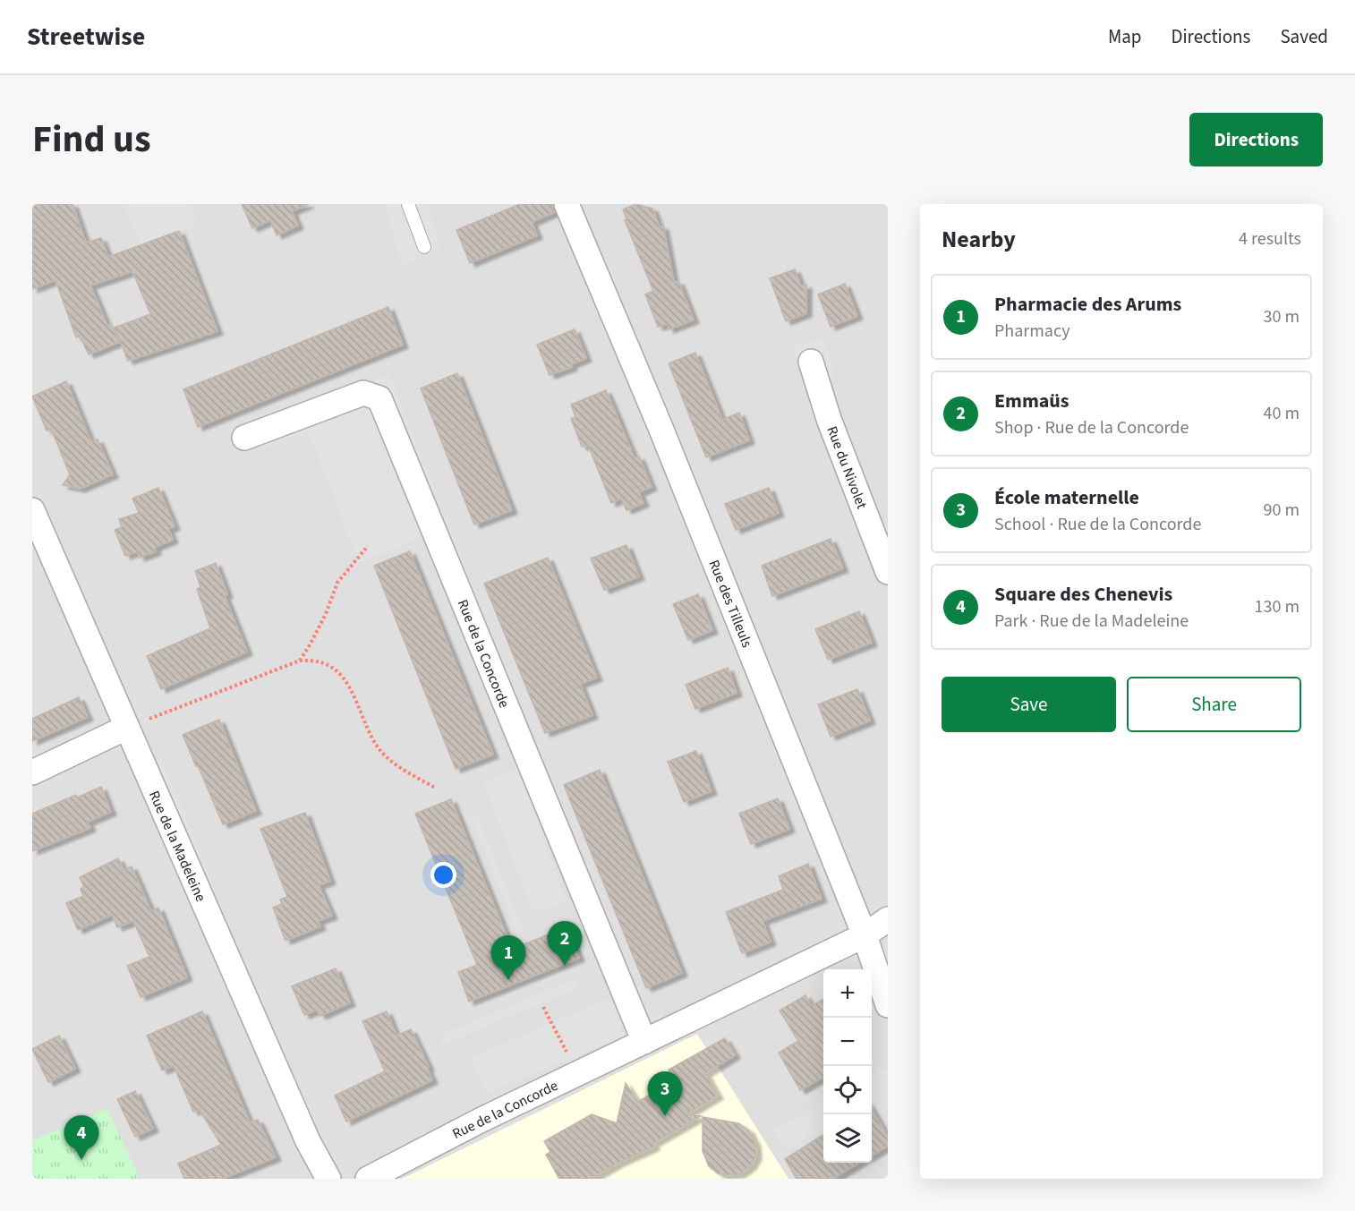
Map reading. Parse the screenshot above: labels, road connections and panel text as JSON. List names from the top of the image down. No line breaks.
{"streets":{"street":["Rue du Nivolet","Rue des Tilleuls","Rue de la Concorde","Rue de la Madeleine"]},"crossings":[["Rue des Tilleuls","Rue de la Concorde"]],"page":{"header":"Streetwise","nav":["Map","Directions","Saved"],"title":"Find us","buttons":["Directions",["Save","Share"]],"heading":["Nearby","4 results"],"list":[{"mark":"1","name":"Pharmacie des Arums","note":"Pharmacy","value":"30 m"},{"mark":"2","name":"Emmaüs","note":"Shop · Rue de la Concorde","value":"40 m"},{"mark":"3","name":"École maternelle","note":"School · Rue de la Concorde","value":"90 m"},{"mark":"4","name":"Square des Chenevis","note":"Park · Rue de la Madeleine","value":"130 m"}],"pins":["2","1","3","4"],"map_buttons":["+","−"]}}
